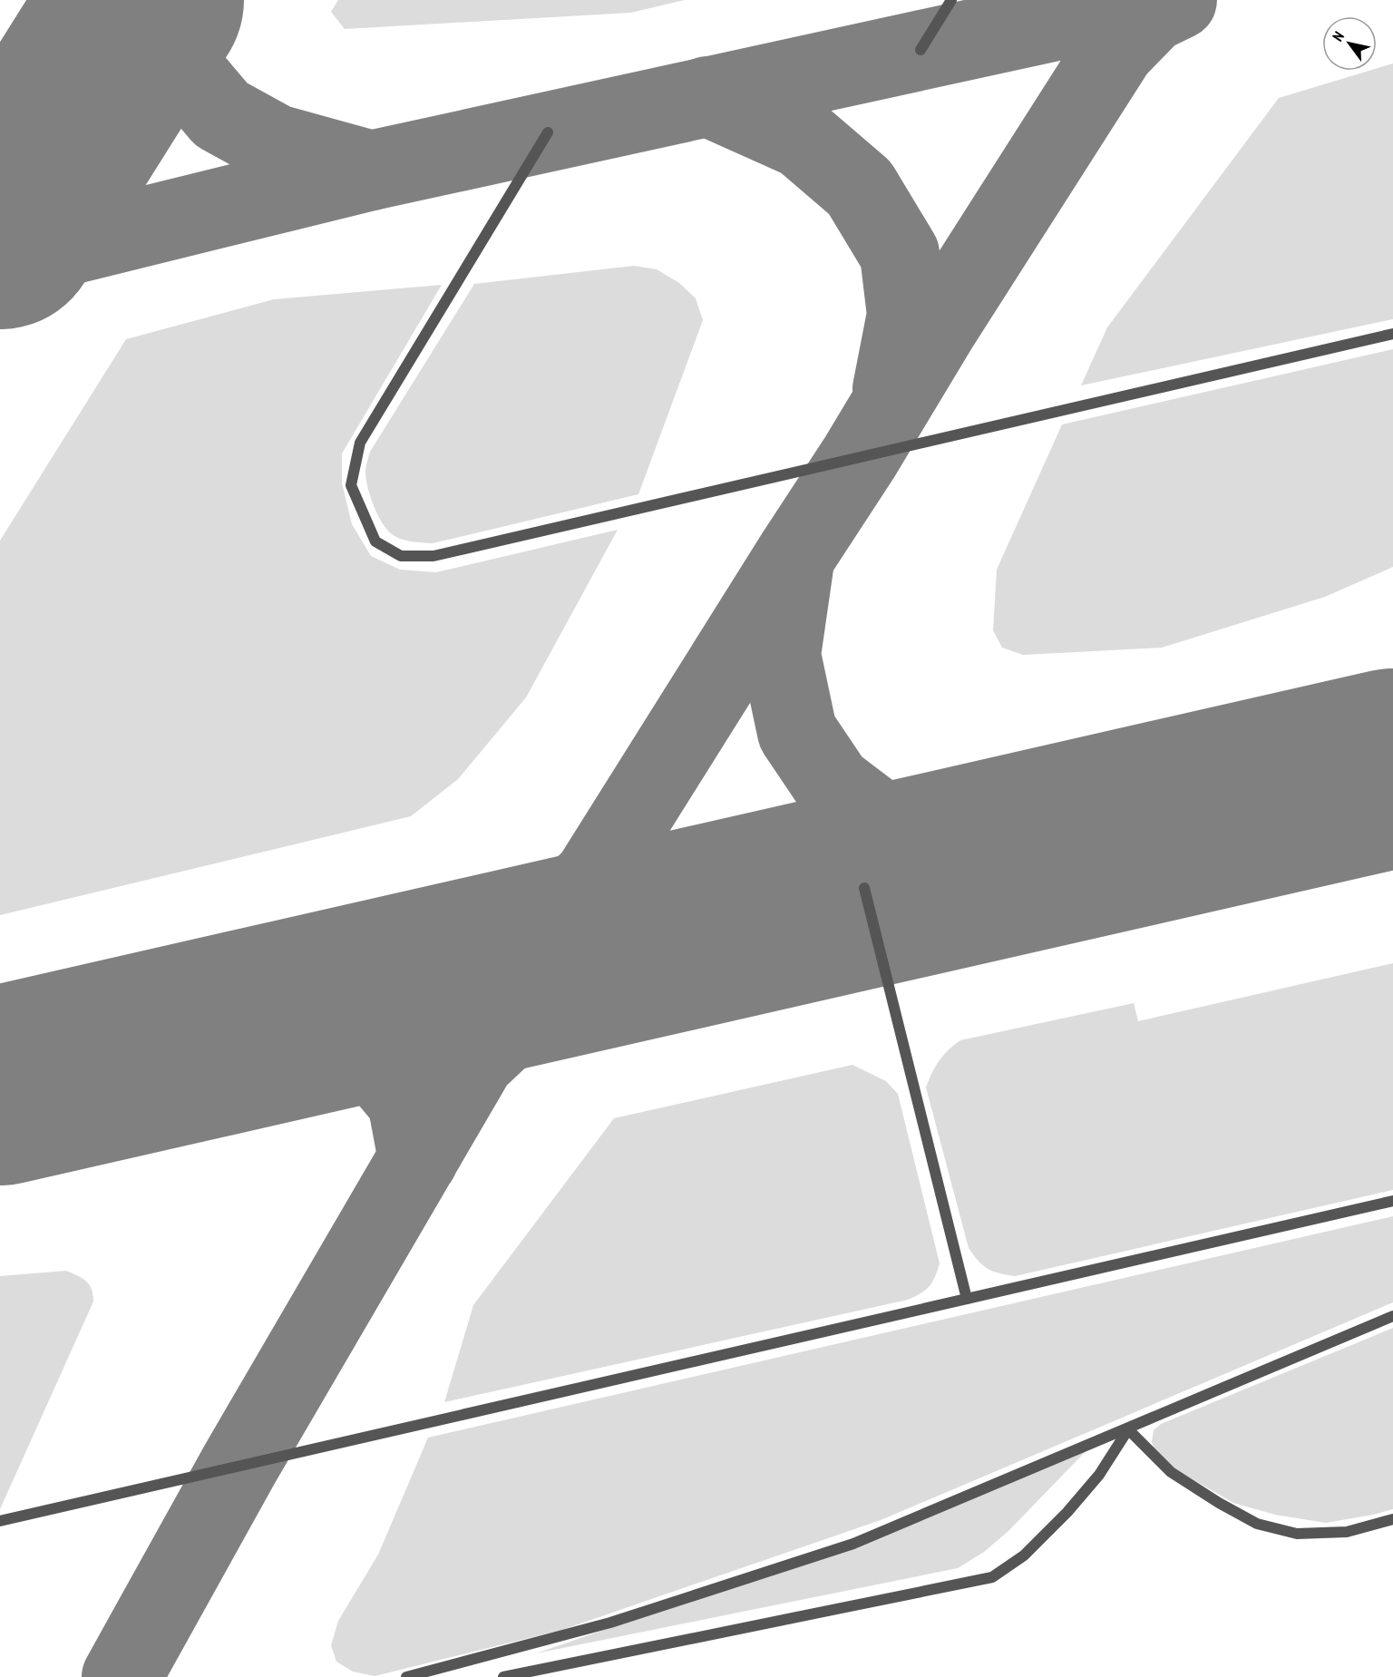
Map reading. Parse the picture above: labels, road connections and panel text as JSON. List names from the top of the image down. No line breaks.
{"north":"top left"}
